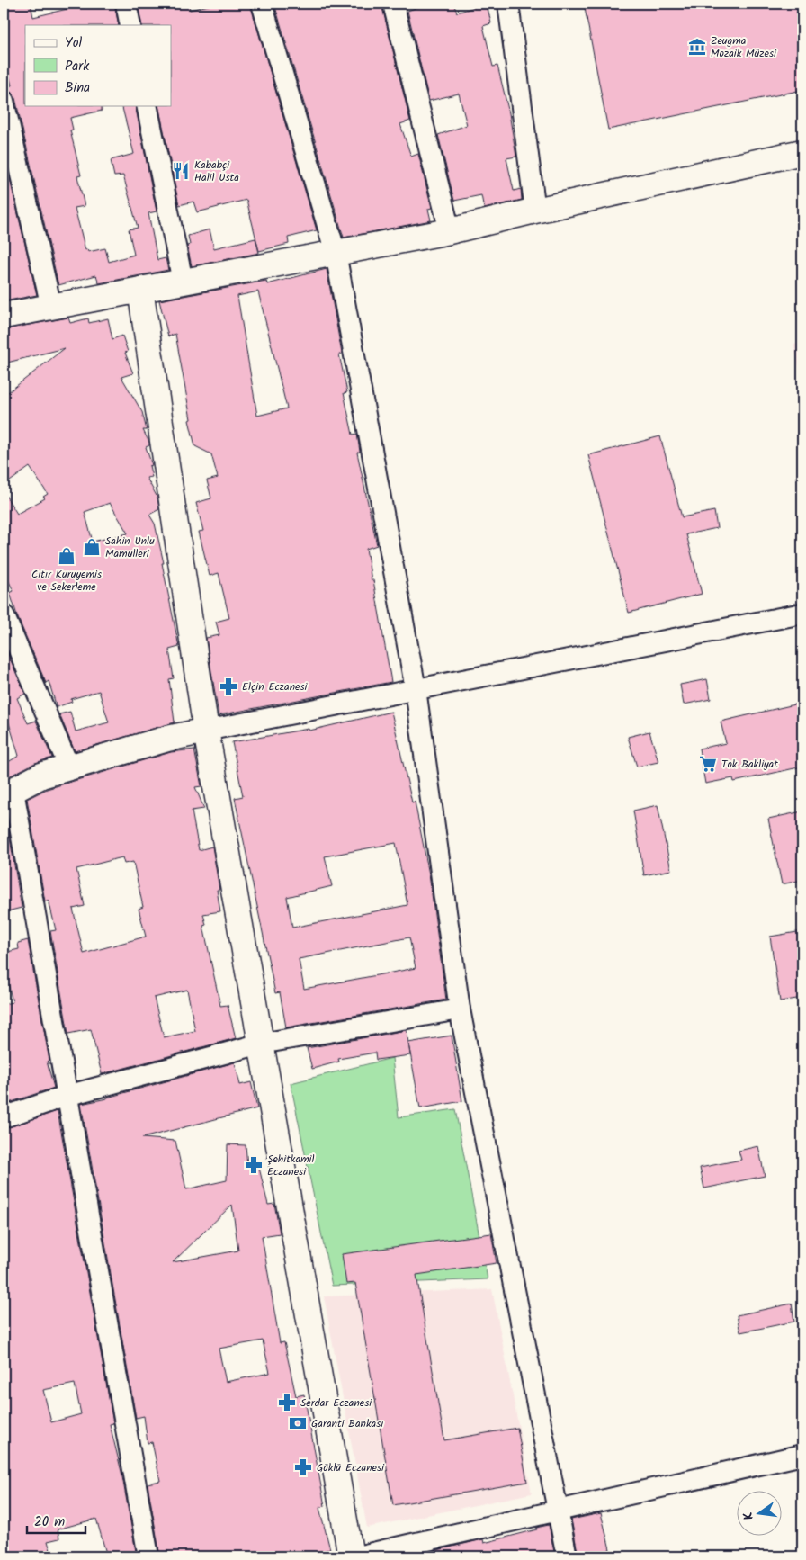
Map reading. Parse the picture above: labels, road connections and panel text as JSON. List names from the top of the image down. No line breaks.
{"places":{"museum":["Zeugma Mozaik Müzesi"],"restaurant":["Kababçi Halil Usta"],"shop":["Sahin Unlu Mamulleri","Cıtır Kuruyemis ve Sekerleme"],"pharmacy":["Elçin Eczanesi","Şehitkamil Eczanesi","Serdar Eczanesi","Göklü Eczanesi"],"supermarket":["Tok Bakliyat"],"bank":["Garanti Bankası"]},"legend":["Yol","Park","Bina"],"scale_bar":"20 m","north":"left"}
